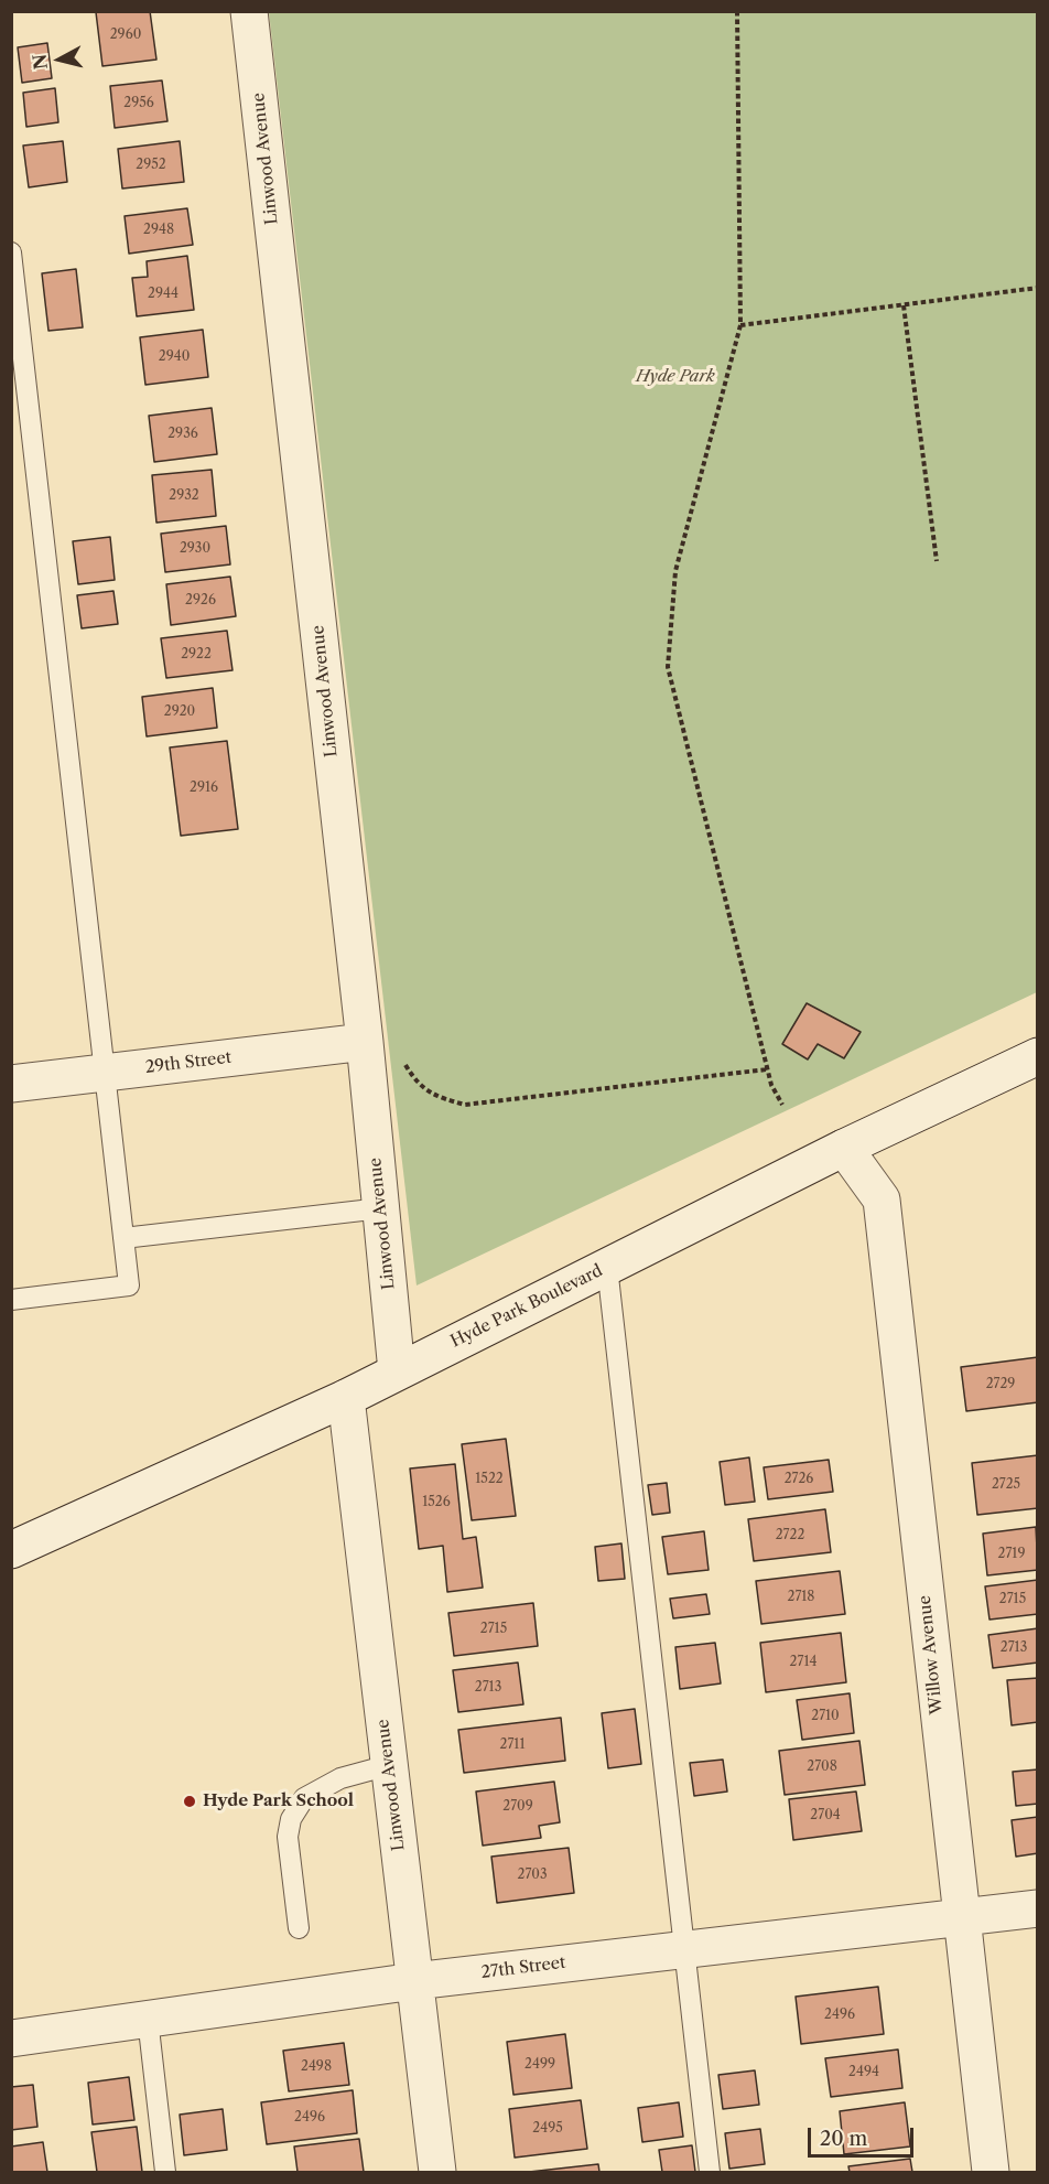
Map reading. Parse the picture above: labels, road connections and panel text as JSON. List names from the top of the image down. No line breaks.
{"streets":{"street":["Linwood Avenue","29th Street","Hyde Park Boulevard","Willow Avenue","27th Street"]},"crossings":[["Linwood Avenue","29th Street"],["Linwood Avenue","Hyde Park Boulevard"],["Linwood Avenue","27th Street"],["Hyde Park Boulevard","Willow Avenue"],["Willow Avenue","27th Street"]],"parks":["Hyde Park"],"places":["Hyde Park School"],"house_numbers":["2960","2956","2952","2948","2944","2940","2936","2932","2930","2926","2922","2920","2916","2729","1522","2726","2725","1526","2722","2719","2718","2715","2715","2713","2714","2713","2710","2711","2708","2709","2704","2703","2496","2499","2498","2494","2496","2495"],"scale_bar":"20 m","north":"left"}
